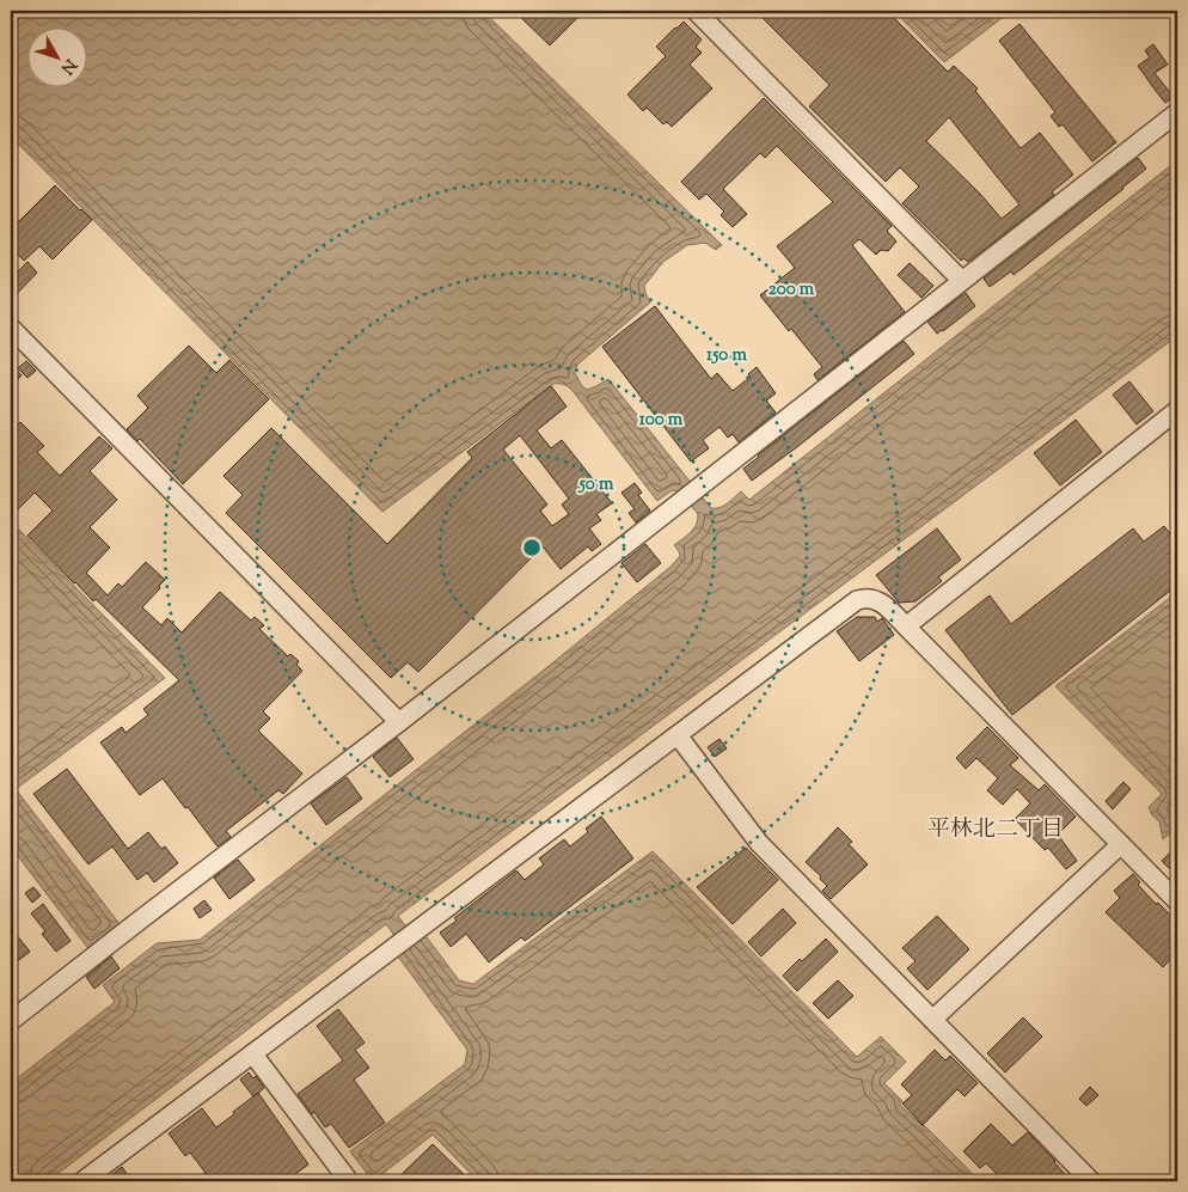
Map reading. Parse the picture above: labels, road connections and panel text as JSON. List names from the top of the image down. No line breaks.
{"districts":["平林北二丁目"],"north":"bottom right","rings":["200 m","150 m","100 m","50 m"]}
